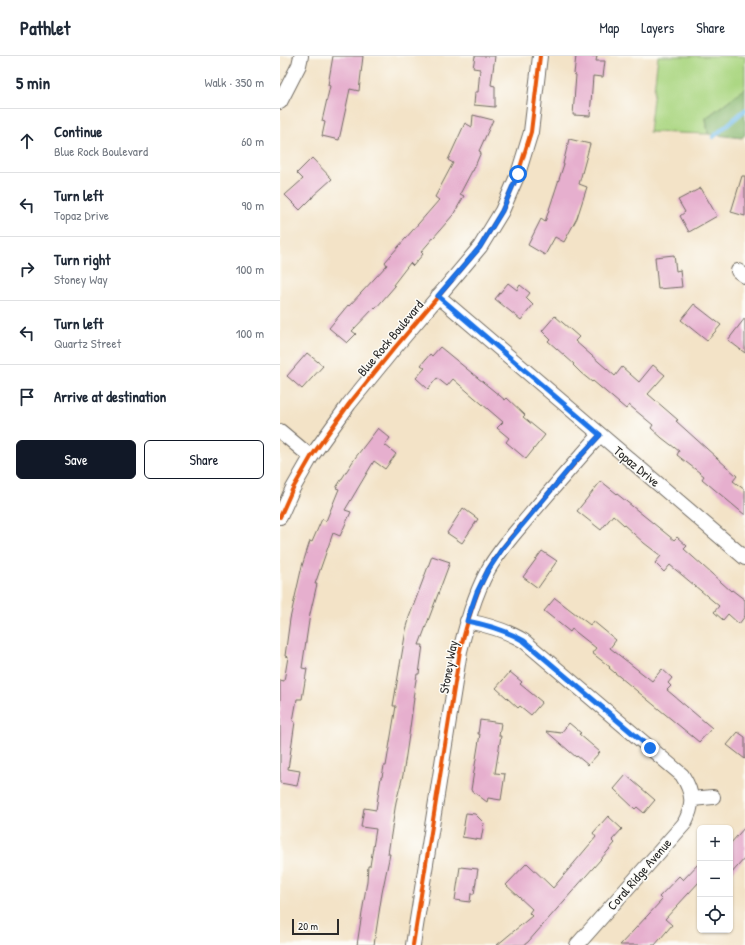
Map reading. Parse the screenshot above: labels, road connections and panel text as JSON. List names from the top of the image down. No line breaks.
{"streets":{"street":["Blue Rock Boulevard","Topaz Drive","Stoney Way","Coral Ridge Avenue"]},"crossings":[["Blue Rock Boulevard","Topaz Drive"],["Topaz Drive","Stoney Way"]],"scale_bar":"20 m","page":{"header":"Pathlet","nav":["Map","Layers","Share"],"heading":["5 min","Walk · 350 m"],"list":[["Continue","Blue Rock Boulevard","60 m"],["Turn left","Topaz Drive","90 m"],["Turn right","Stoney Way","100 m"],["Turn left","Quartz Street","100 m"],"Arrive at destination"],"buttons":["Save","Share"],"map_buttons":["+","−"],"scale":"20 m"}}
